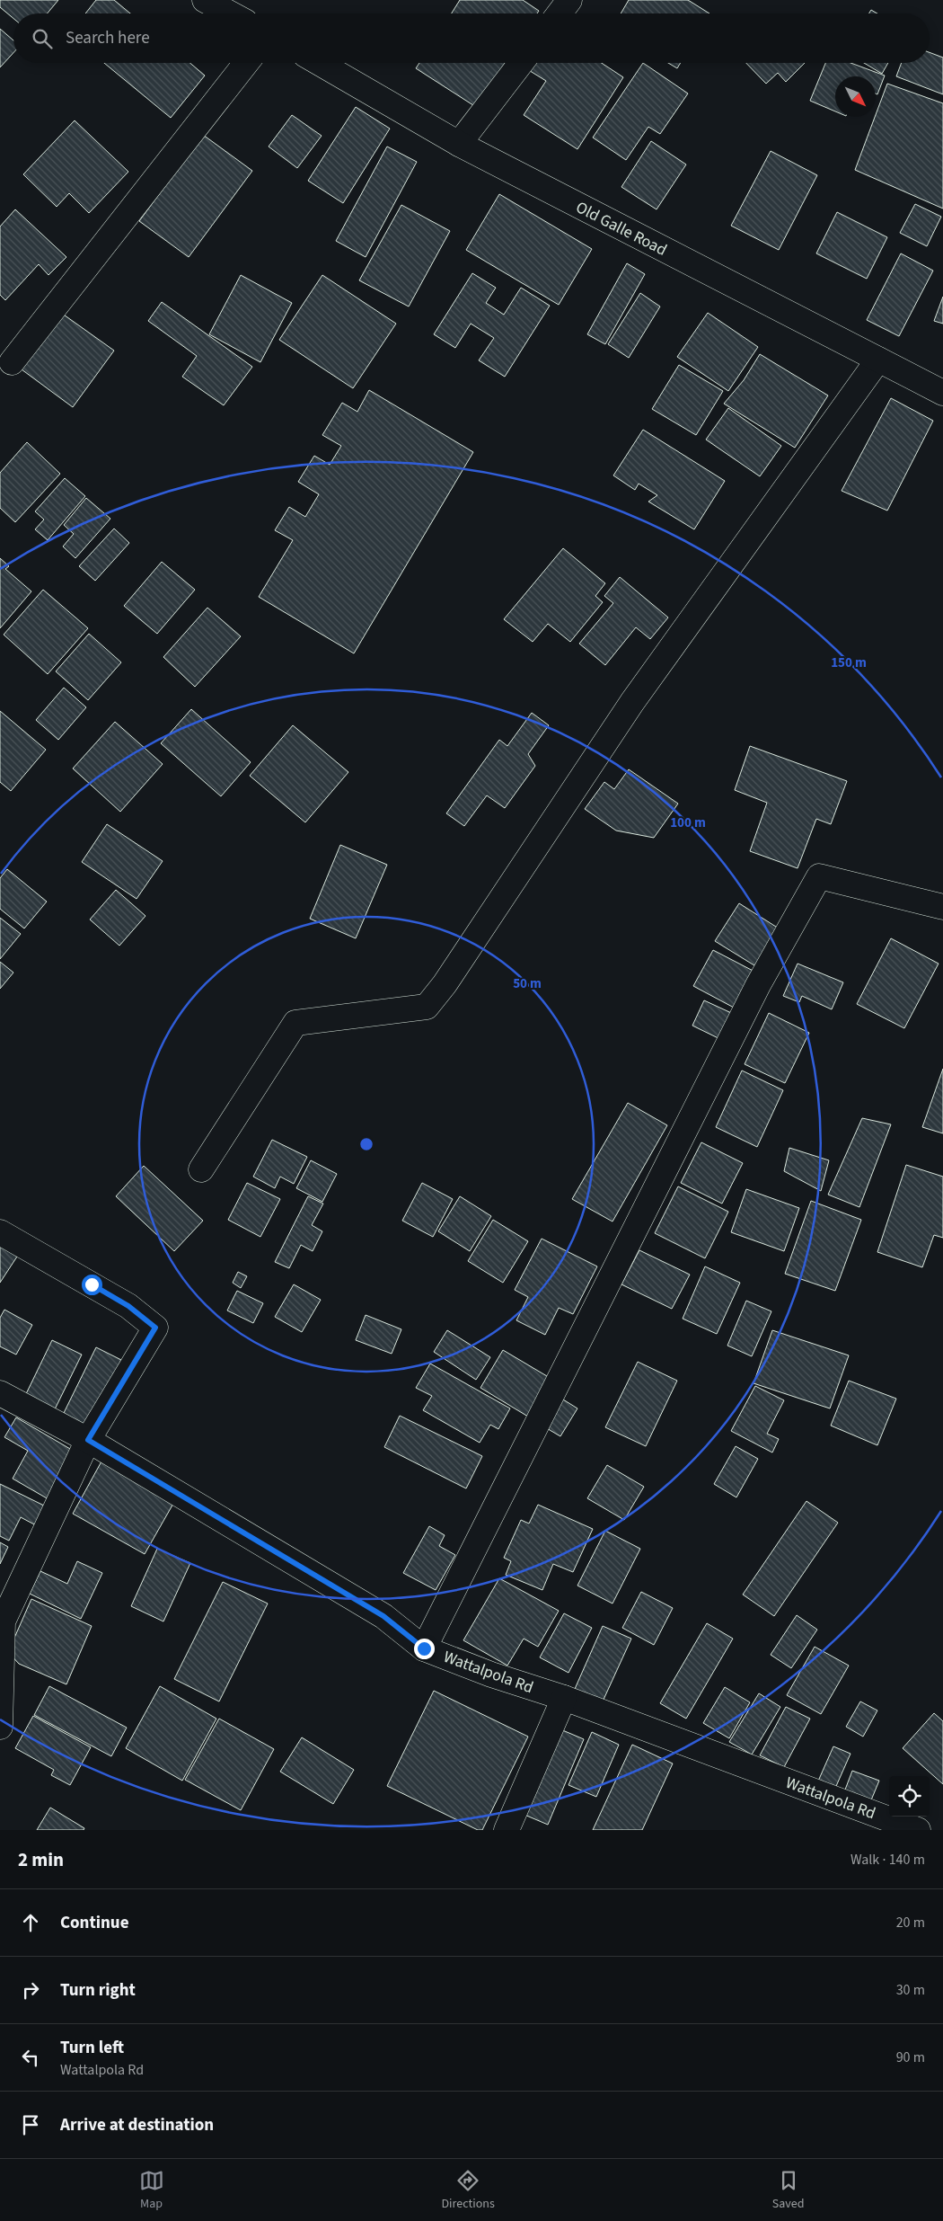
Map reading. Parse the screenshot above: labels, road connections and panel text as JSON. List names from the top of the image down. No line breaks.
{"streets":{"main road":["Old Galle Road","Wattalpola Rd"]},"north":"bottom right","page":{"search":"Search here","heading":["2 min","Walk · 140 m"],"list":[["Continue","20 m"],["Turn right","30 m"],["Turn left","Wattalpola Rd","90 m"],"Arrive at destination"],"nav":["Map","Directions","Saved"]},"rings":["150 m","100 m","50 m"]}
